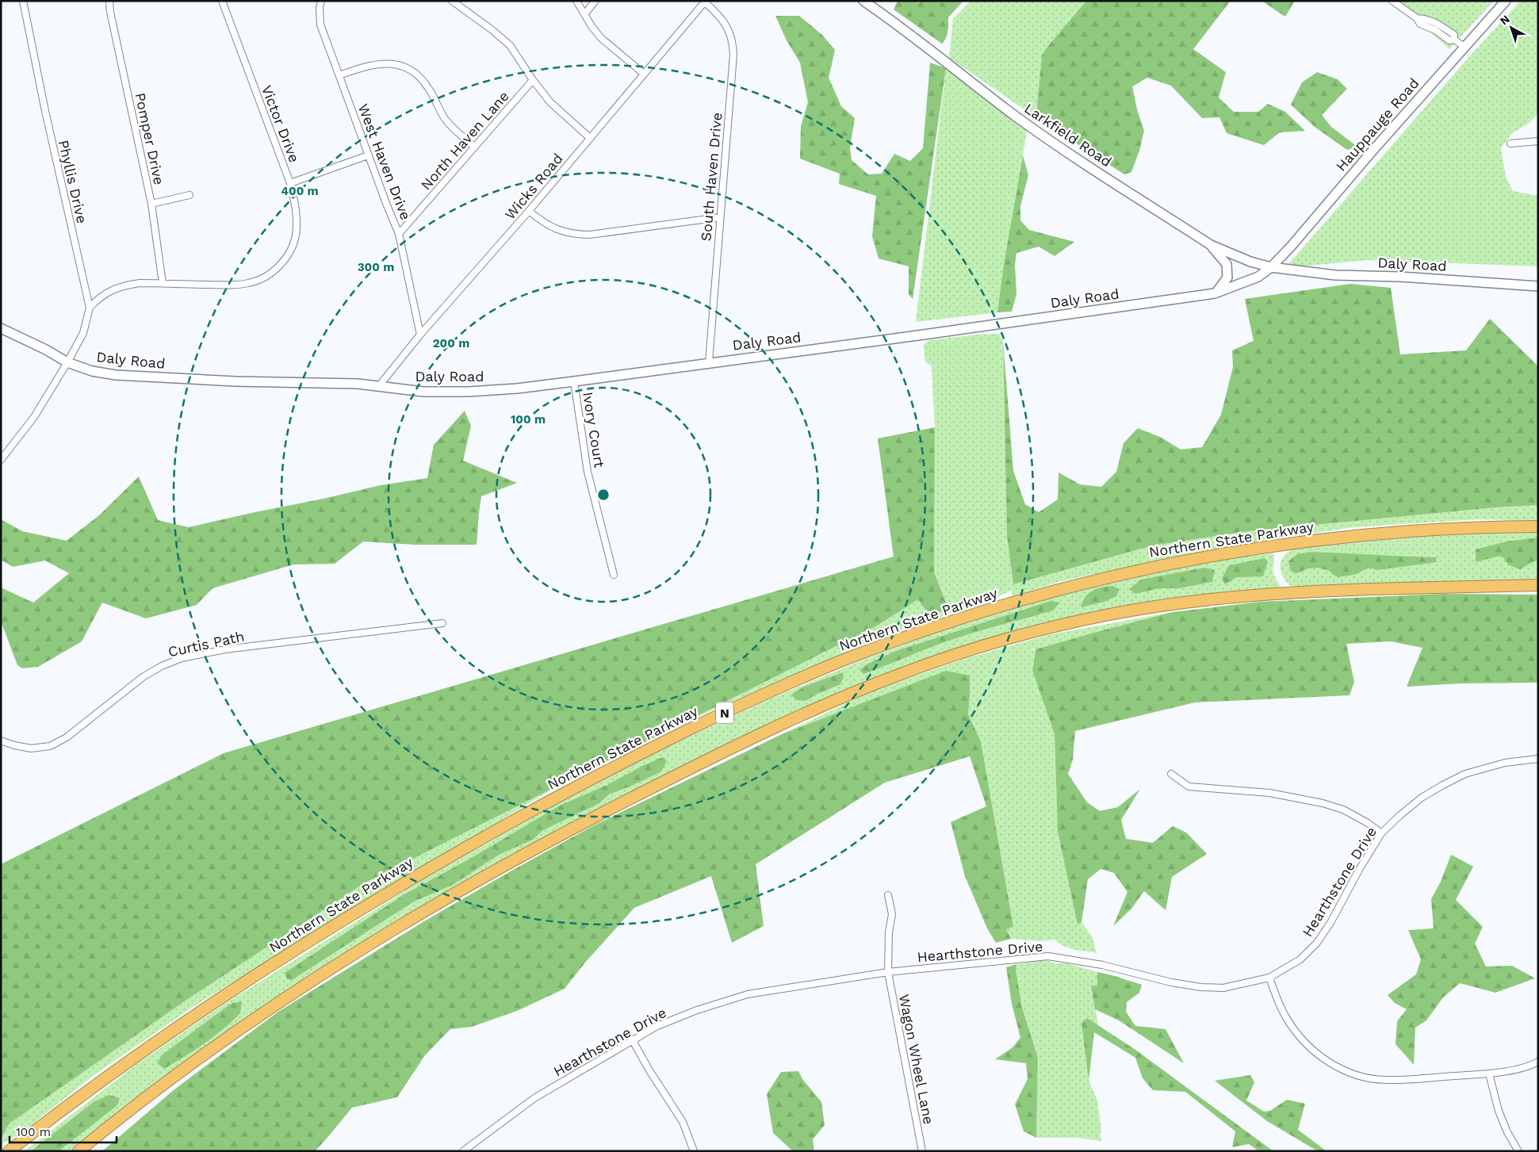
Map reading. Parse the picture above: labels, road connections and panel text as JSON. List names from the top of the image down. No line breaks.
{"streets":{"highway":["Northern State Parkway","N"],"street":["Victor Drive","Hauppauge Road","Larkfield Road","Pomper Drive","North Haven Lane","West Haven Drive","South Haven Drive","Phyllis Drive","Wicks Road","Daly Road","Ivory Court","Curtis Path","Hearthstone Drive","Wagon Wheel Lane"]},"crossings":[["Victor Drive","Pomper Drive"],["Victor Drive","Phyllis Drive"],["Hauppauge Road","Larkfield Road"],["Hauppauge Road","Daly Road"],["Larkfield Road","Daly Road"],["North Haven Lane","West Haven Drive"],["West Haven Drive","Wicks Road"],["South Haven Drive","Wicks Road"],["South Haven Drive","Daly Road"],["Phyllis Drive","Daly Road"],["Wicks Road","Daly Road"],["Daly Road","Ivory Court"],["Hearthstone Drive","Wagon Wheel Lane"]],"scale_bar":"100 m","north":"top left","rings":["400 m","300 m","200 m","100 m"]}
